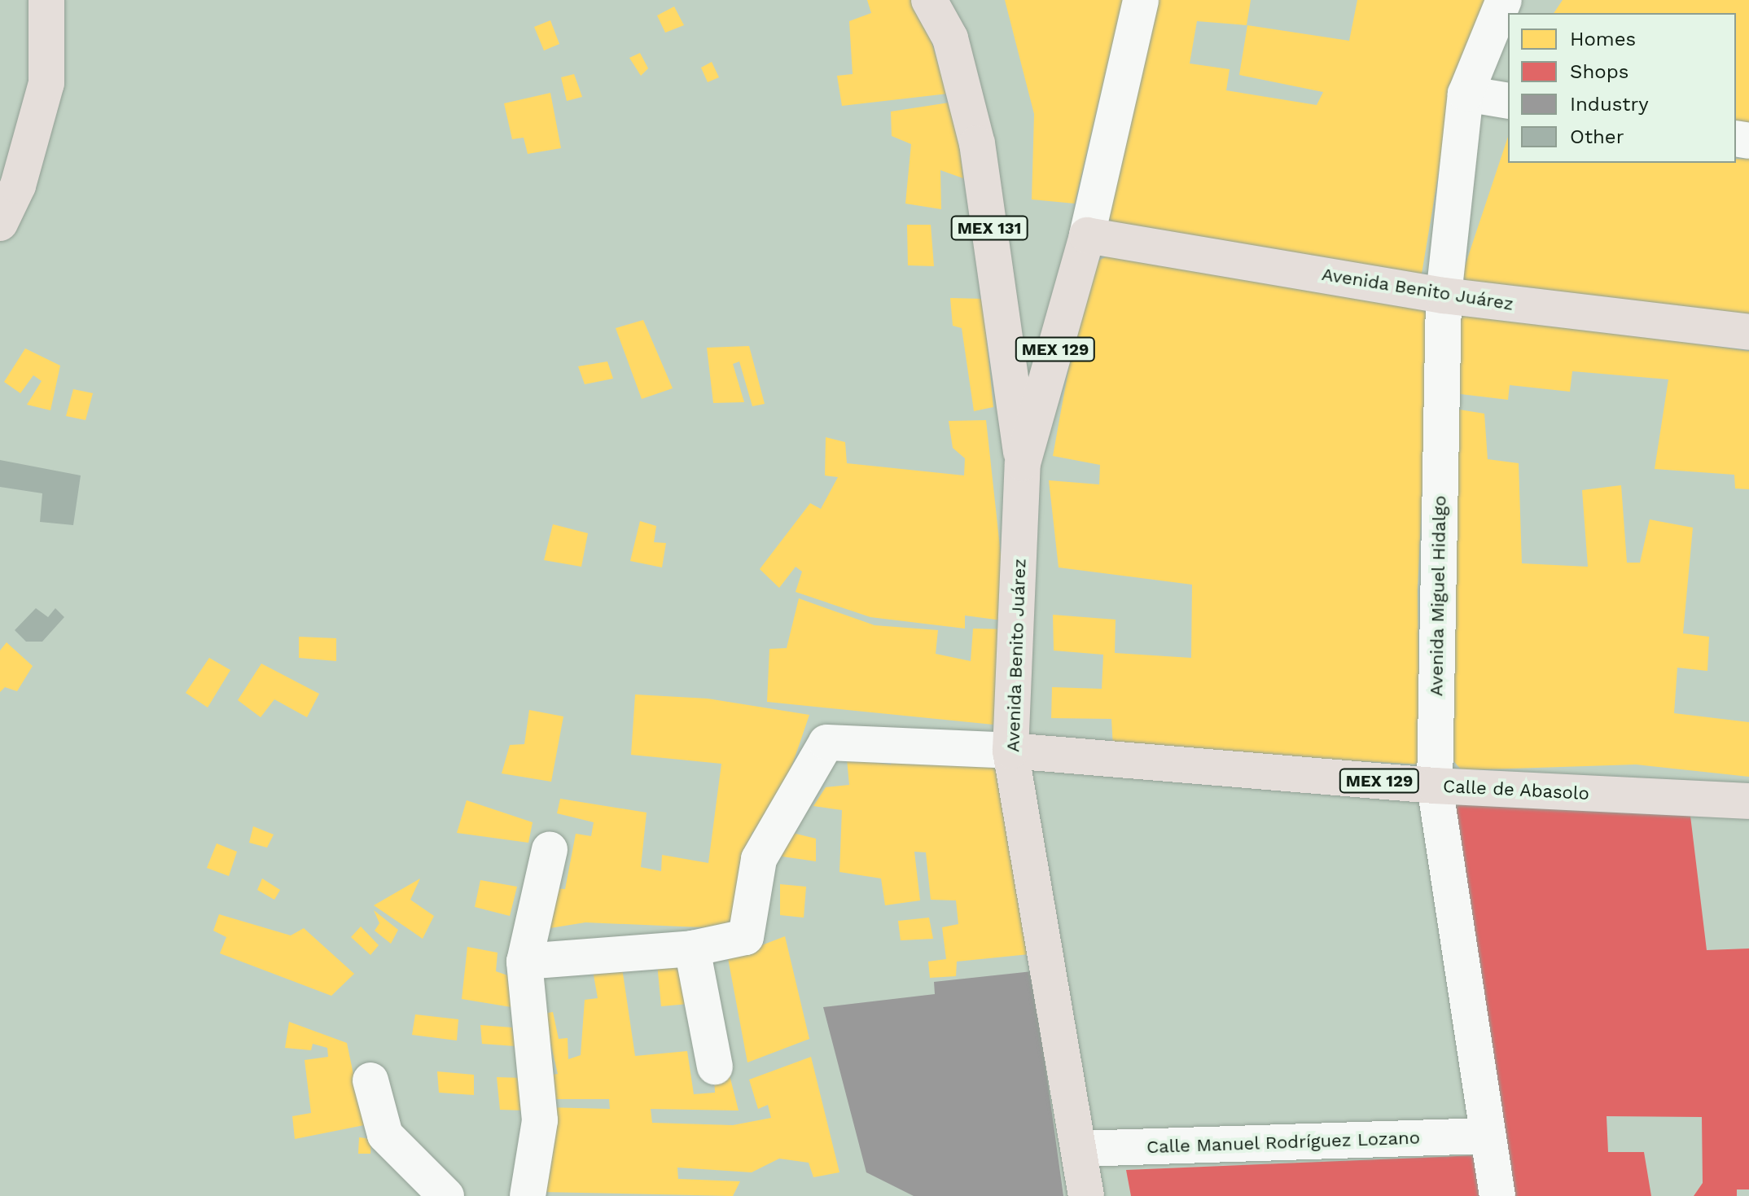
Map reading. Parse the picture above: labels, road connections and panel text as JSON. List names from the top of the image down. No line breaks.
{"streets":{"main road":["MEX 131","Avenida Benito Juárez","MEX 129","Calle de Abasolo"],"street":["Avenida Miguel Hidalgo","Calle Manuel Rodríguez Lozano"]},"crossings":[["MEX 131","Avenida Benito Juárez"],["Avenida Benito Juárez","Avenida Miguel Hidalgo"],["Avenida Benito Juárez","Calle de Abasolo"],["Avenida Benito Juárez","Calle Manuel Rodríguez Lozano"],["Avenida Miguel Hidalgo","Calle de Abasolo"],["Avenida Miguel Hidalgo","Calle Manuel Rodríguez Lozano"]],"legend":["Homes","Shops","Industry","Other"]}
